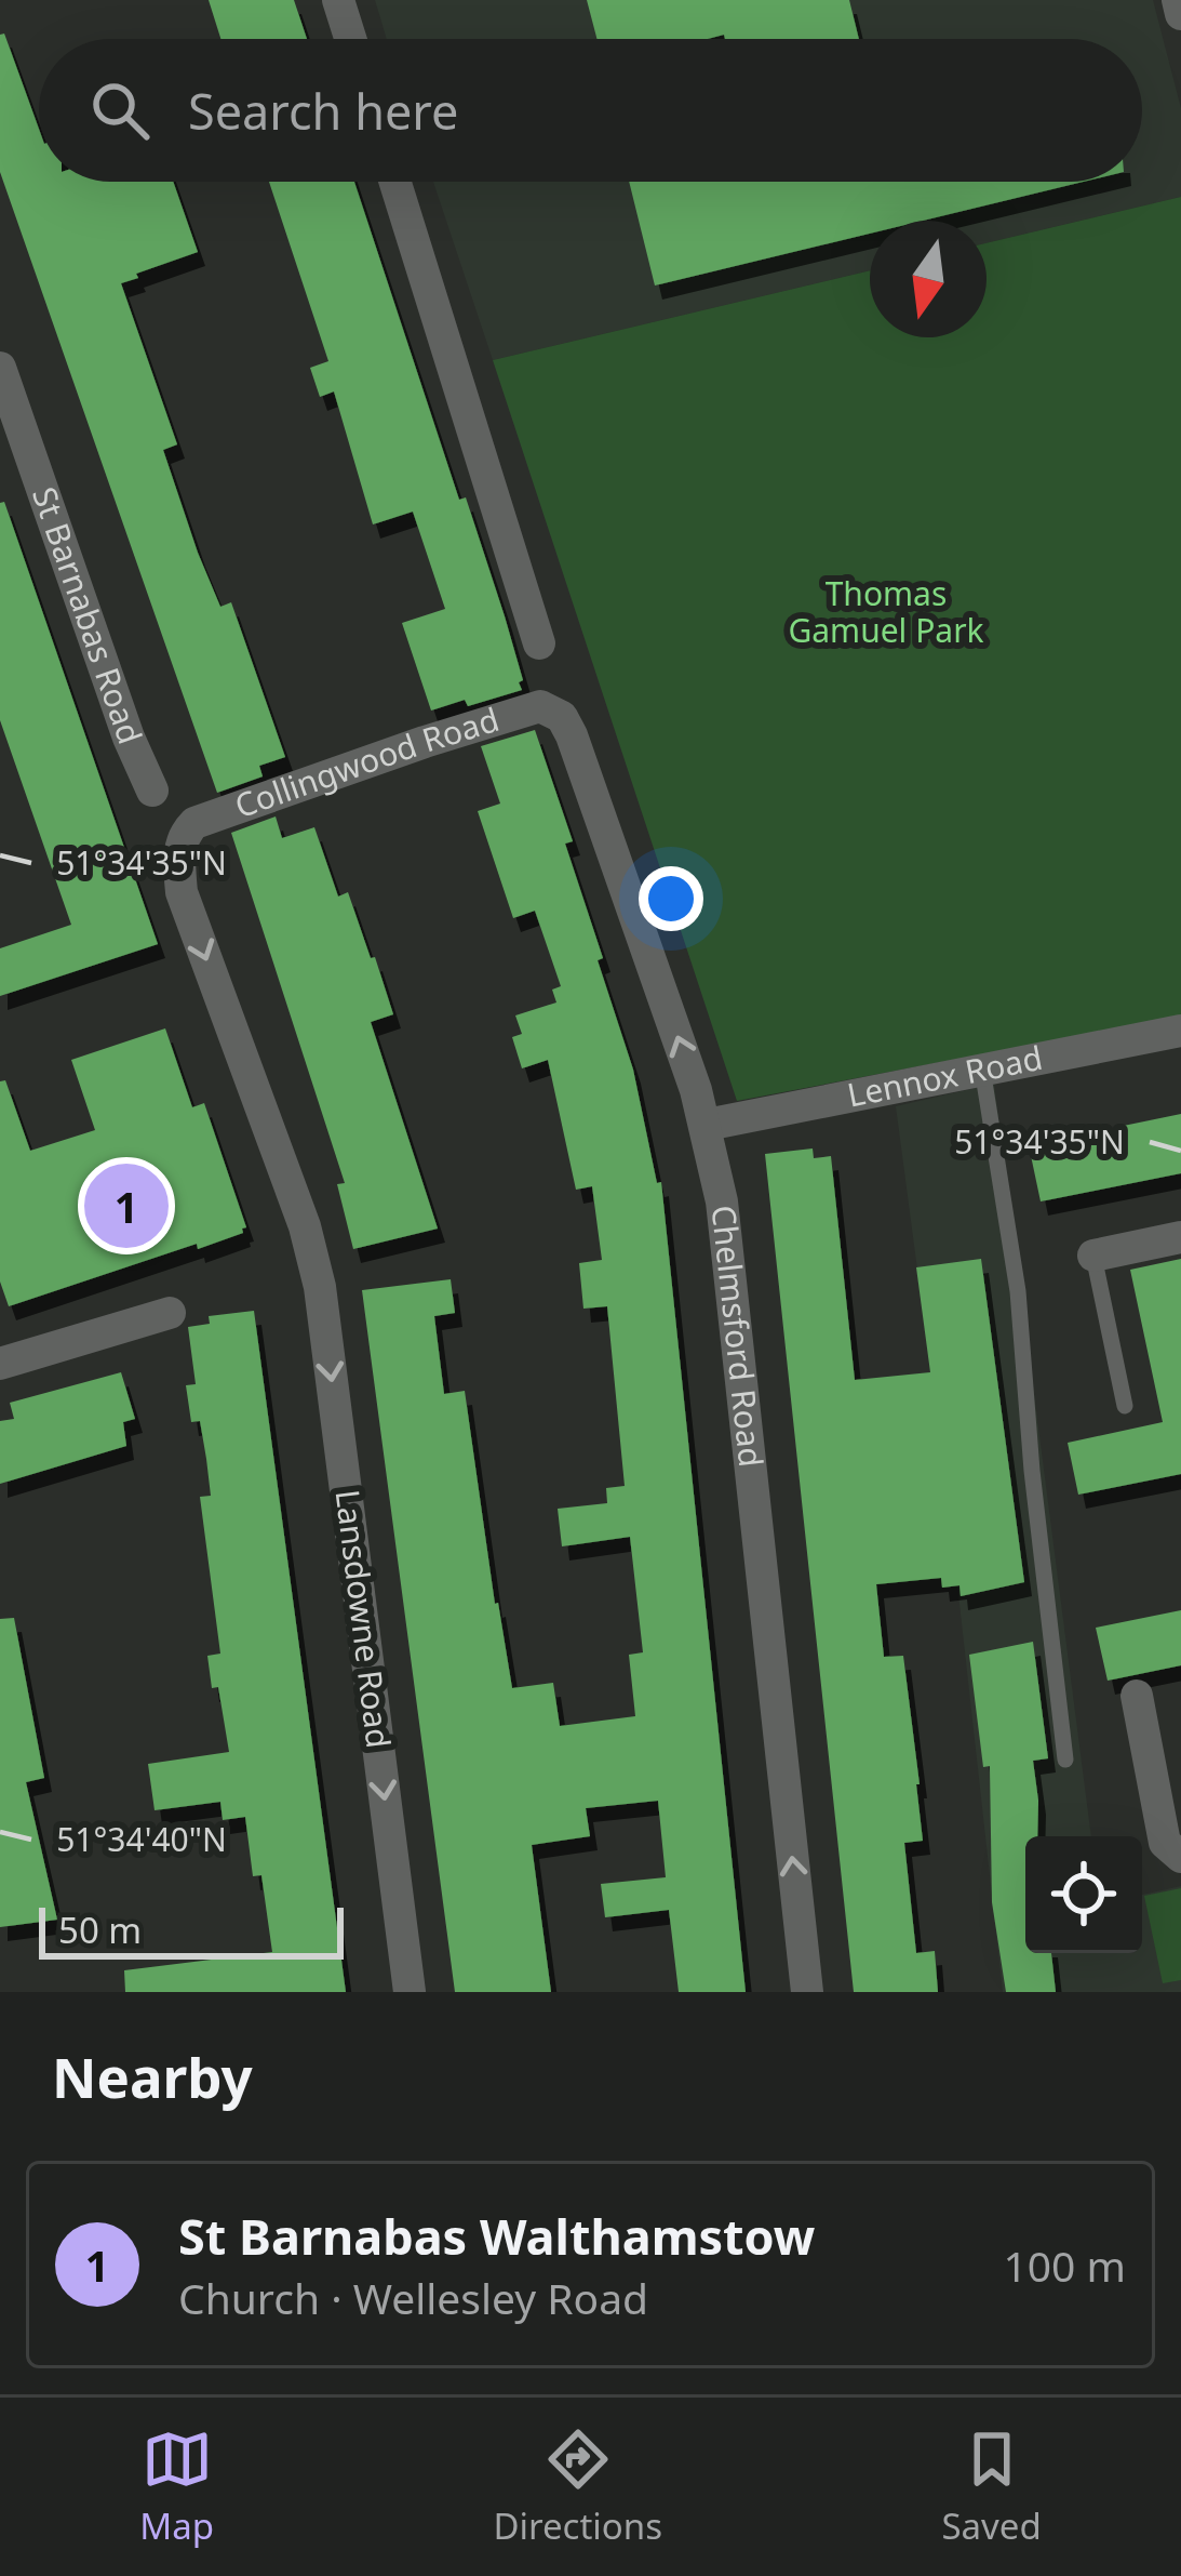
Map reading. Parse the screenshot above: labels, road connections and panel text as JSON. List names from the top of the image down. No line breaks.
{"streets":{"street":["St Barnabas Road","Collingwood Road","Lennox Road","Chelmsford Road","Lansdowne Road"]},"crossings":[["Collingwood Road","Chelmsford Road"],["Collingwood Road","Lansdowne Road"],["Lennox Road","Chelmsford Road"]],"one_way":["Chelmsford Road","Lansdowne Road"],"parks":["Thomas Gamuel Park"],"scale_bar":"50 m","north":"bottom","page":{"search":"Search here","pins":"1","scale":"50 m","heading":"Nearby","list":[{"mark":"1","name":"St Barnabas Walthamstow","note":"Church · Wellesley Road","value":"100 m"}],"nav":["Map","Directions","Saved"]},"coordinates":["51°34'35\"N","51°34'40\"N"]}
